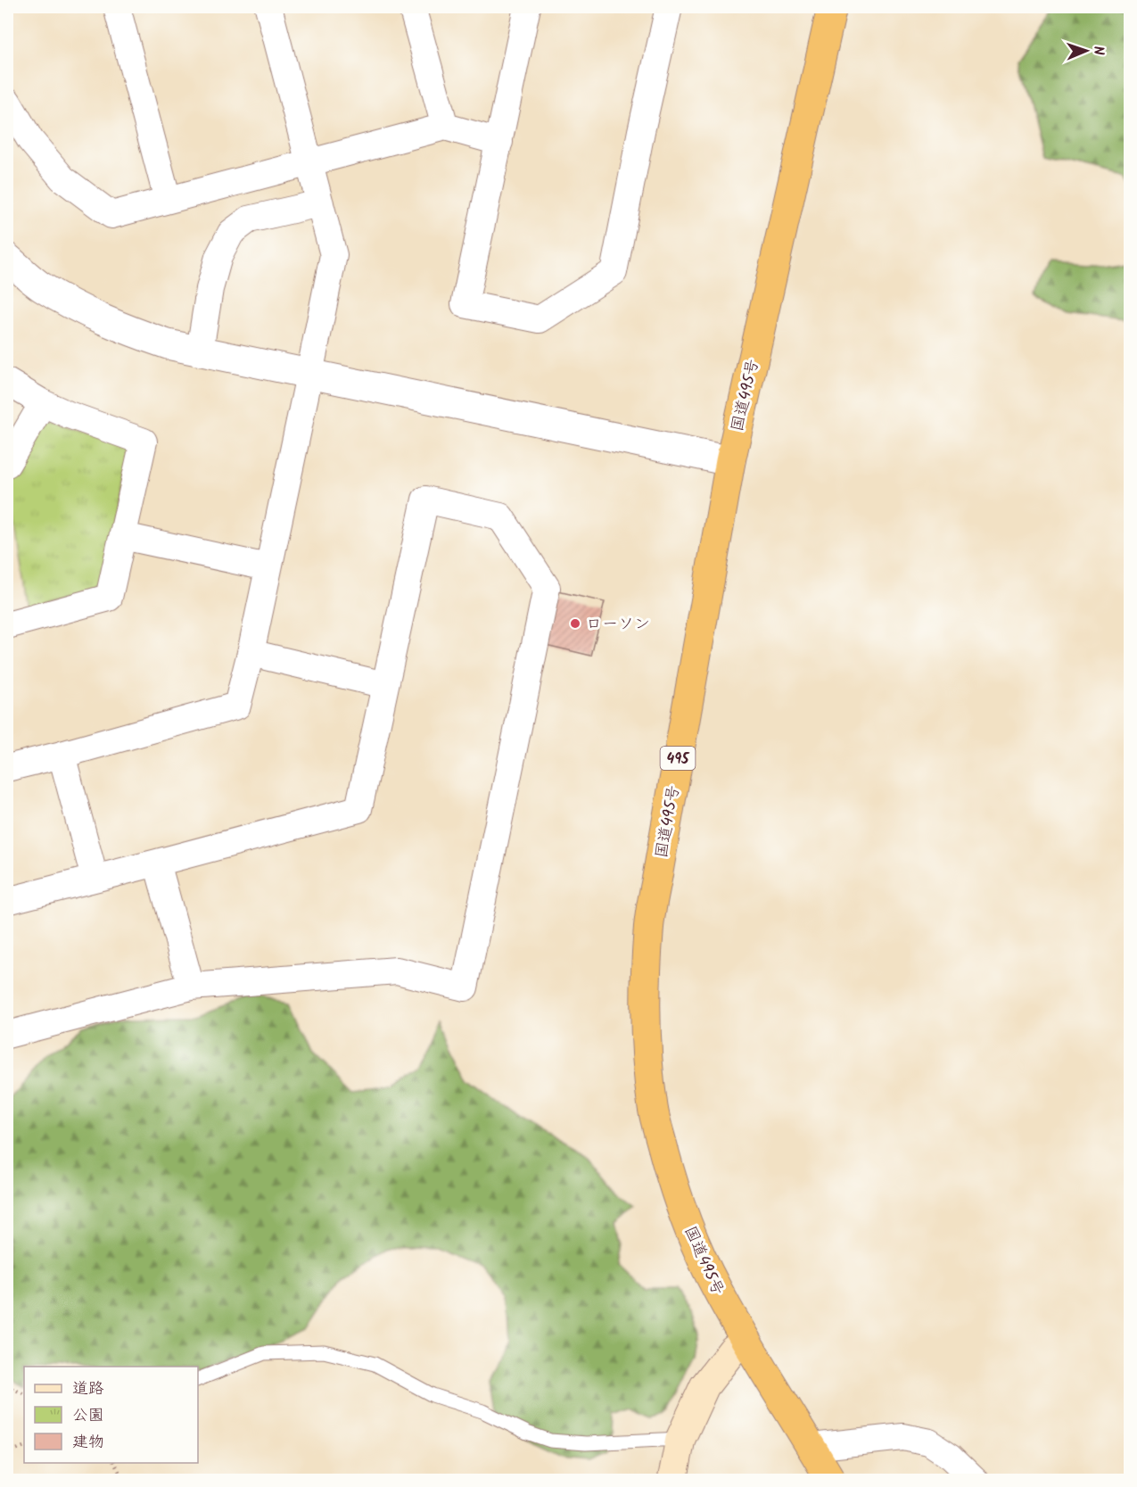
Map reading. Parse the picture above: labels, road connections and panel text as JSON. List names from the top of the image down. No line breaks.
{"streets":{"highway":["国道495号","495"]},"places":["ローソン"],"legend":["道路","公園","建物"],"north":"right"}
